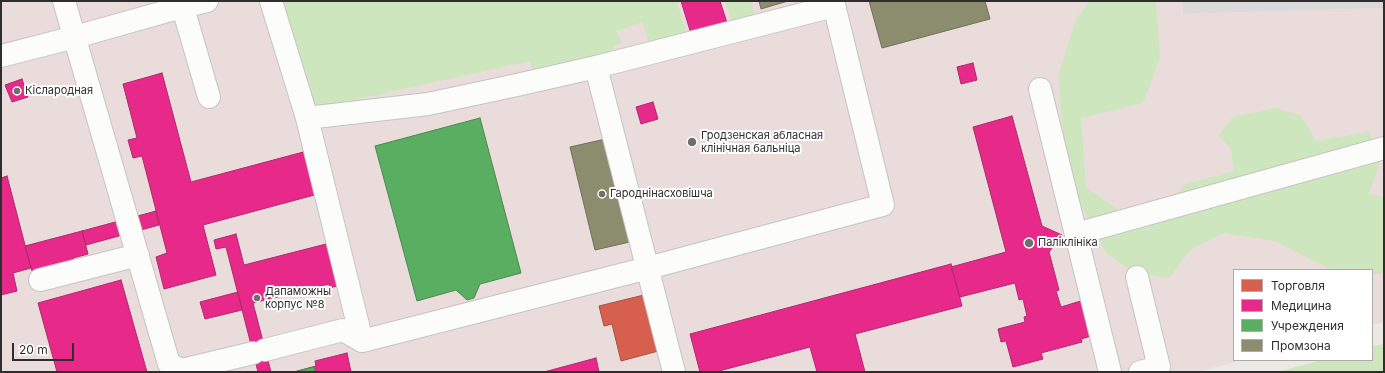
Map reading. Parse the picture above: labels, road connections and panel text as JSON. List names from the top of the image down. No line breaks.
{"places":["Кіслародная","Гродзенская абласная клінічная бальніца","Гароднінасховішча","Паліклініка","Дапаможны корпус №8"],"legend":["Торговля","Медицина","Учреждения","Промзона"],"scale_bar":"20 m"}
